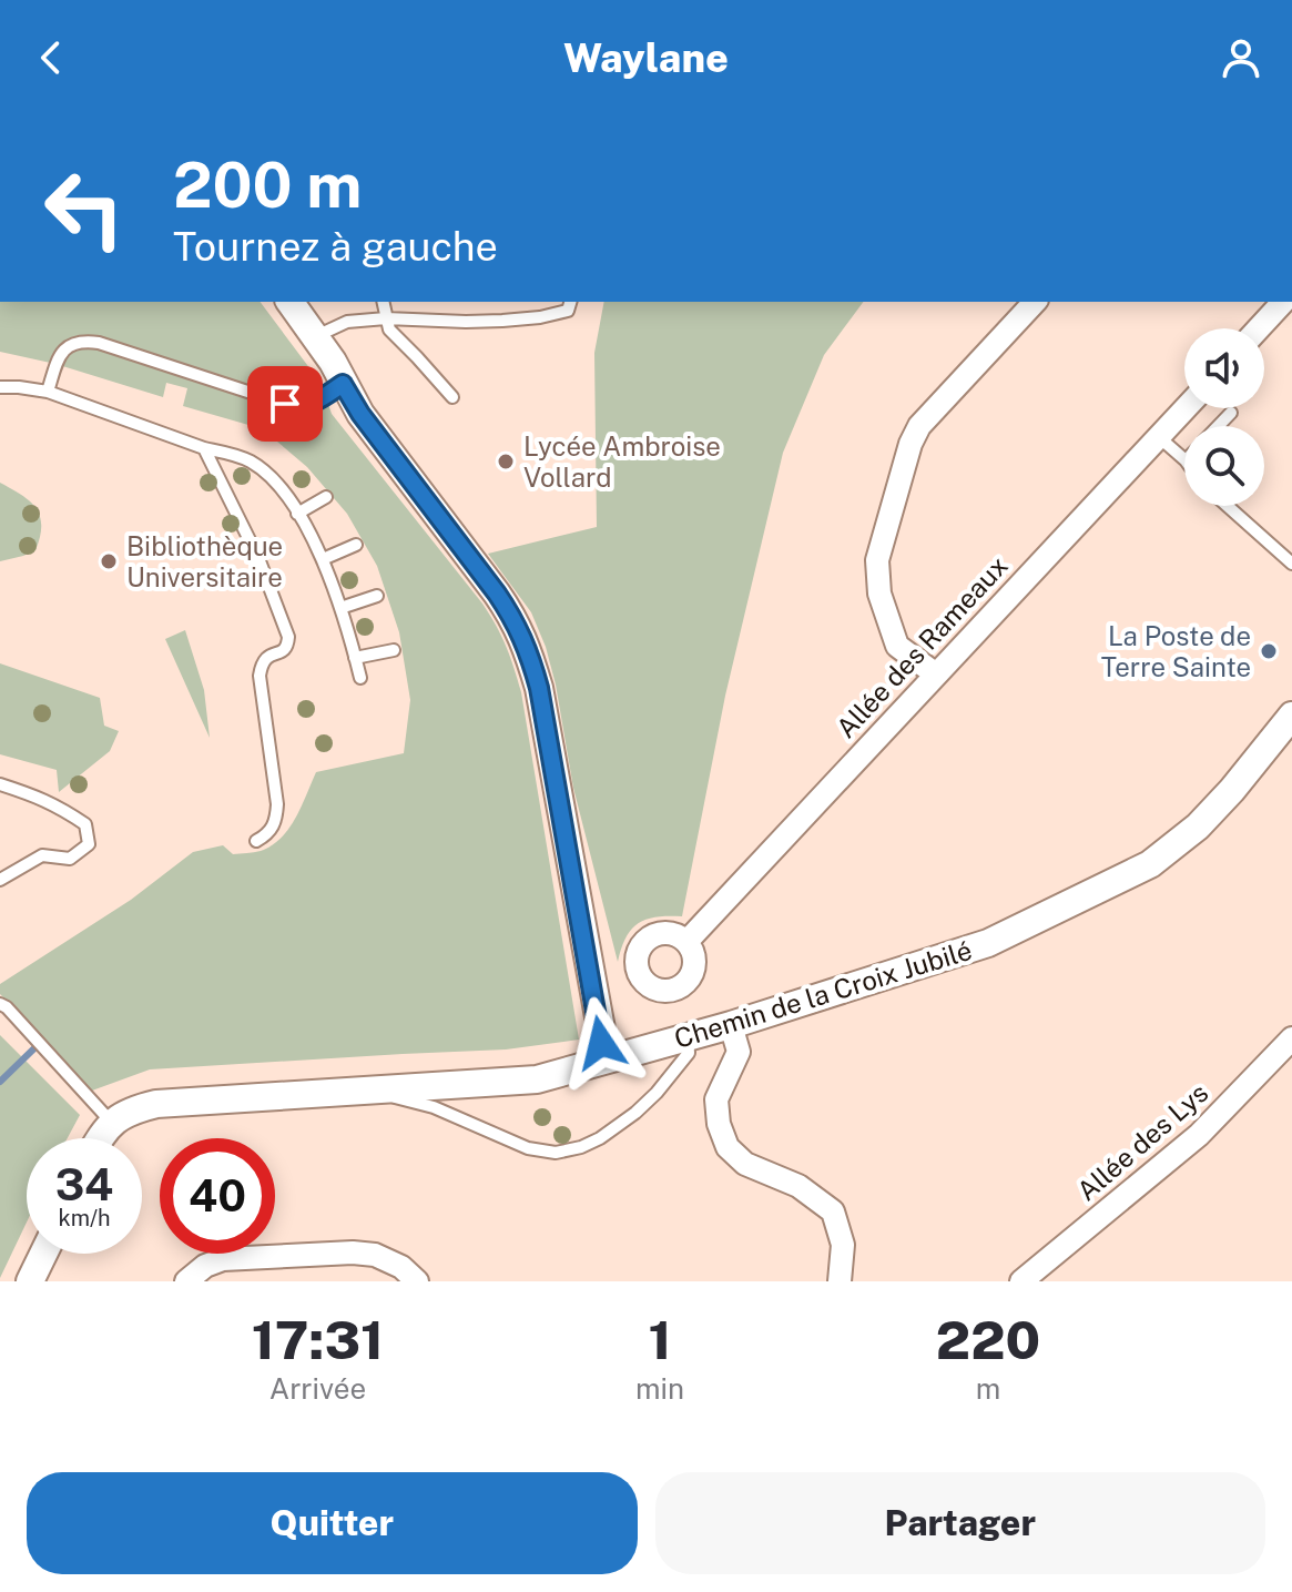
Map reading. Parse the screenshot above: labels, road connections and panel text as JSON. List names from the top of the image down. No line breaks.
{"streets":{"street":["Allée des Rameaux","Chemin de la Croix Jubilé","Allée des Lys"]},"places":["Lycée Ambroise Vollard","Bibliothèque Universitaire","La Poste de Terre Sainte"],"page":{"header":"Waylane","turn":["200 m","Tournez à gauche"],"speed":"34 km/h","limit":"40","eta":["17:31","Arrivée","1","min","220","m"],"buttons":["Quitter","Partager"]}}
